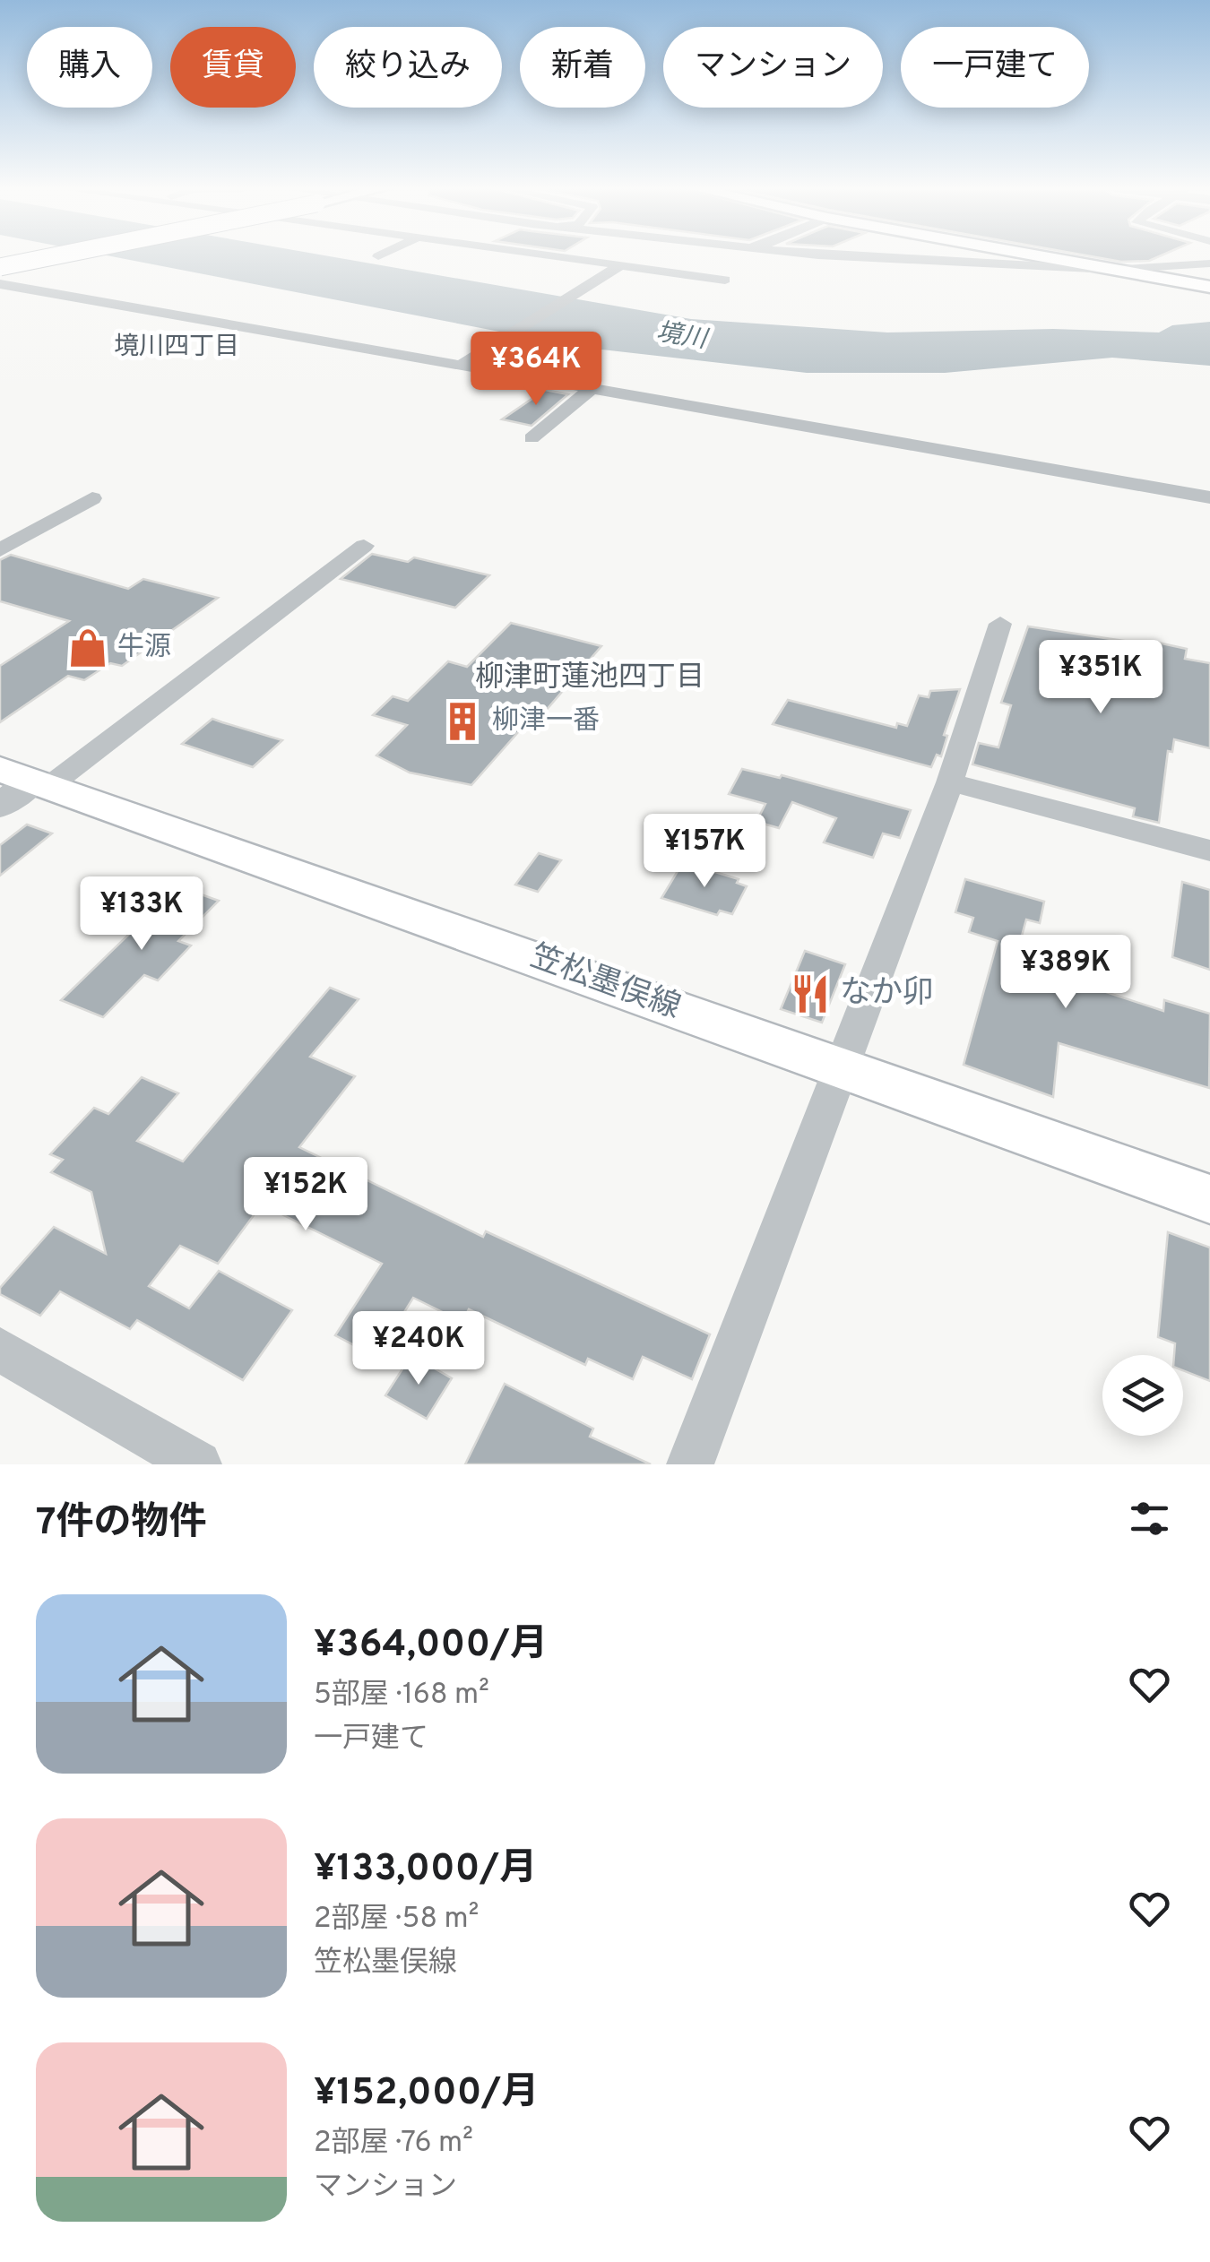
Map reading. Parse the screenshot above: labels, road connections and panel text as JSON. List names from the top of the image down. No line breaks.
{"streets":{"main road":["笠松墨俣線"]},"districts":["境川四丁目","柳津町蓮池四丁目"],"water":["境川"],"places":{"shop":["牛源"],"building":["柳津一番"],"restaurant":["なか卯"]},"page":{"chip":["購入","賃貸","絞り込み","新着","マンション","一戸建て"],"price":["¥364K","¥351K","¥157K","¥133K","¥389K","¥152K","¥240K"],"heading":"7件の物件","list":[{"name":"¥364,000/月","note":"5部屋 · 168 m² · 一戸建て"},{"name":"¥133,000/月","note":"2部屋 · 58 m² · 笠松墨俣線"},{"name":"¥152,000/月","note":"2部屋 · 76 m² · マンション"}]}}
